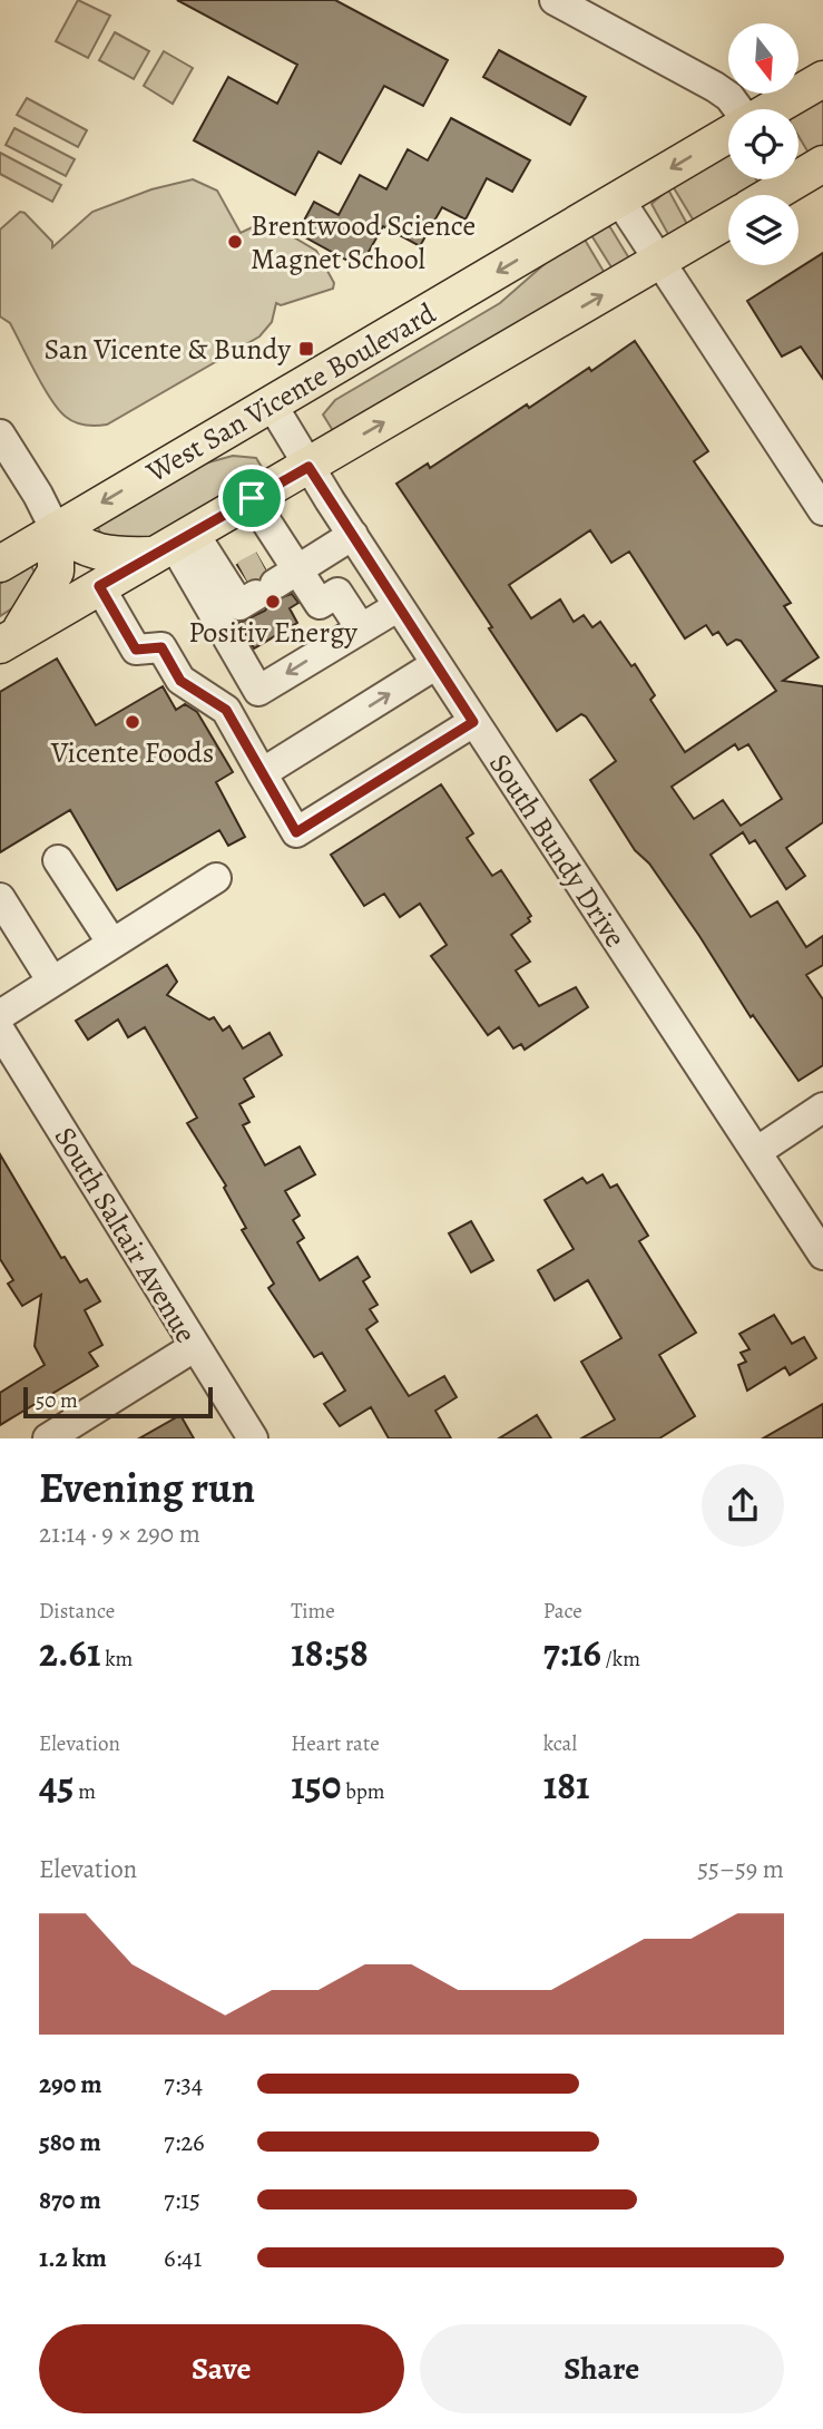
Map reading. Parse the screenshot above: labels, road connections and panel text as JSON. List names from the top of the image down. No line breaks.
{"streets":{"main road":["West San Vicente Boulevard"],"street":["South Bundy Drive","South Saltair Avenue"]},"crossings":[["West San Vicente Boulevard","South Bundy Drive"]],"places":{"other":["Brentwood Science Magnet School","Positiv Energy","Vicente Foods"],"transit":["San Vicente & Bundy"]},"scale_bar":"50 m","north":"bottom","page":{"scale":"50 m","heading":["Evening run","21:14 · 9 × 290 m"],"stats":[["Distance","2.61 km"],["Time","18:58"],["Pace","7:16 /km"],["Elevation","45 m"],["Heart rate","150 bpm"],["kcal","181"]],"chart":["Elevation","55–59 m"],"list":[{"name":"290 m","note":"7:34"},{"name":"580 m","note":"7:26"},{"name":"870 m","note":"7:15"},{"name":"1.2 km","note":"6:41"}],"buttons":["Save","Share"]}}
